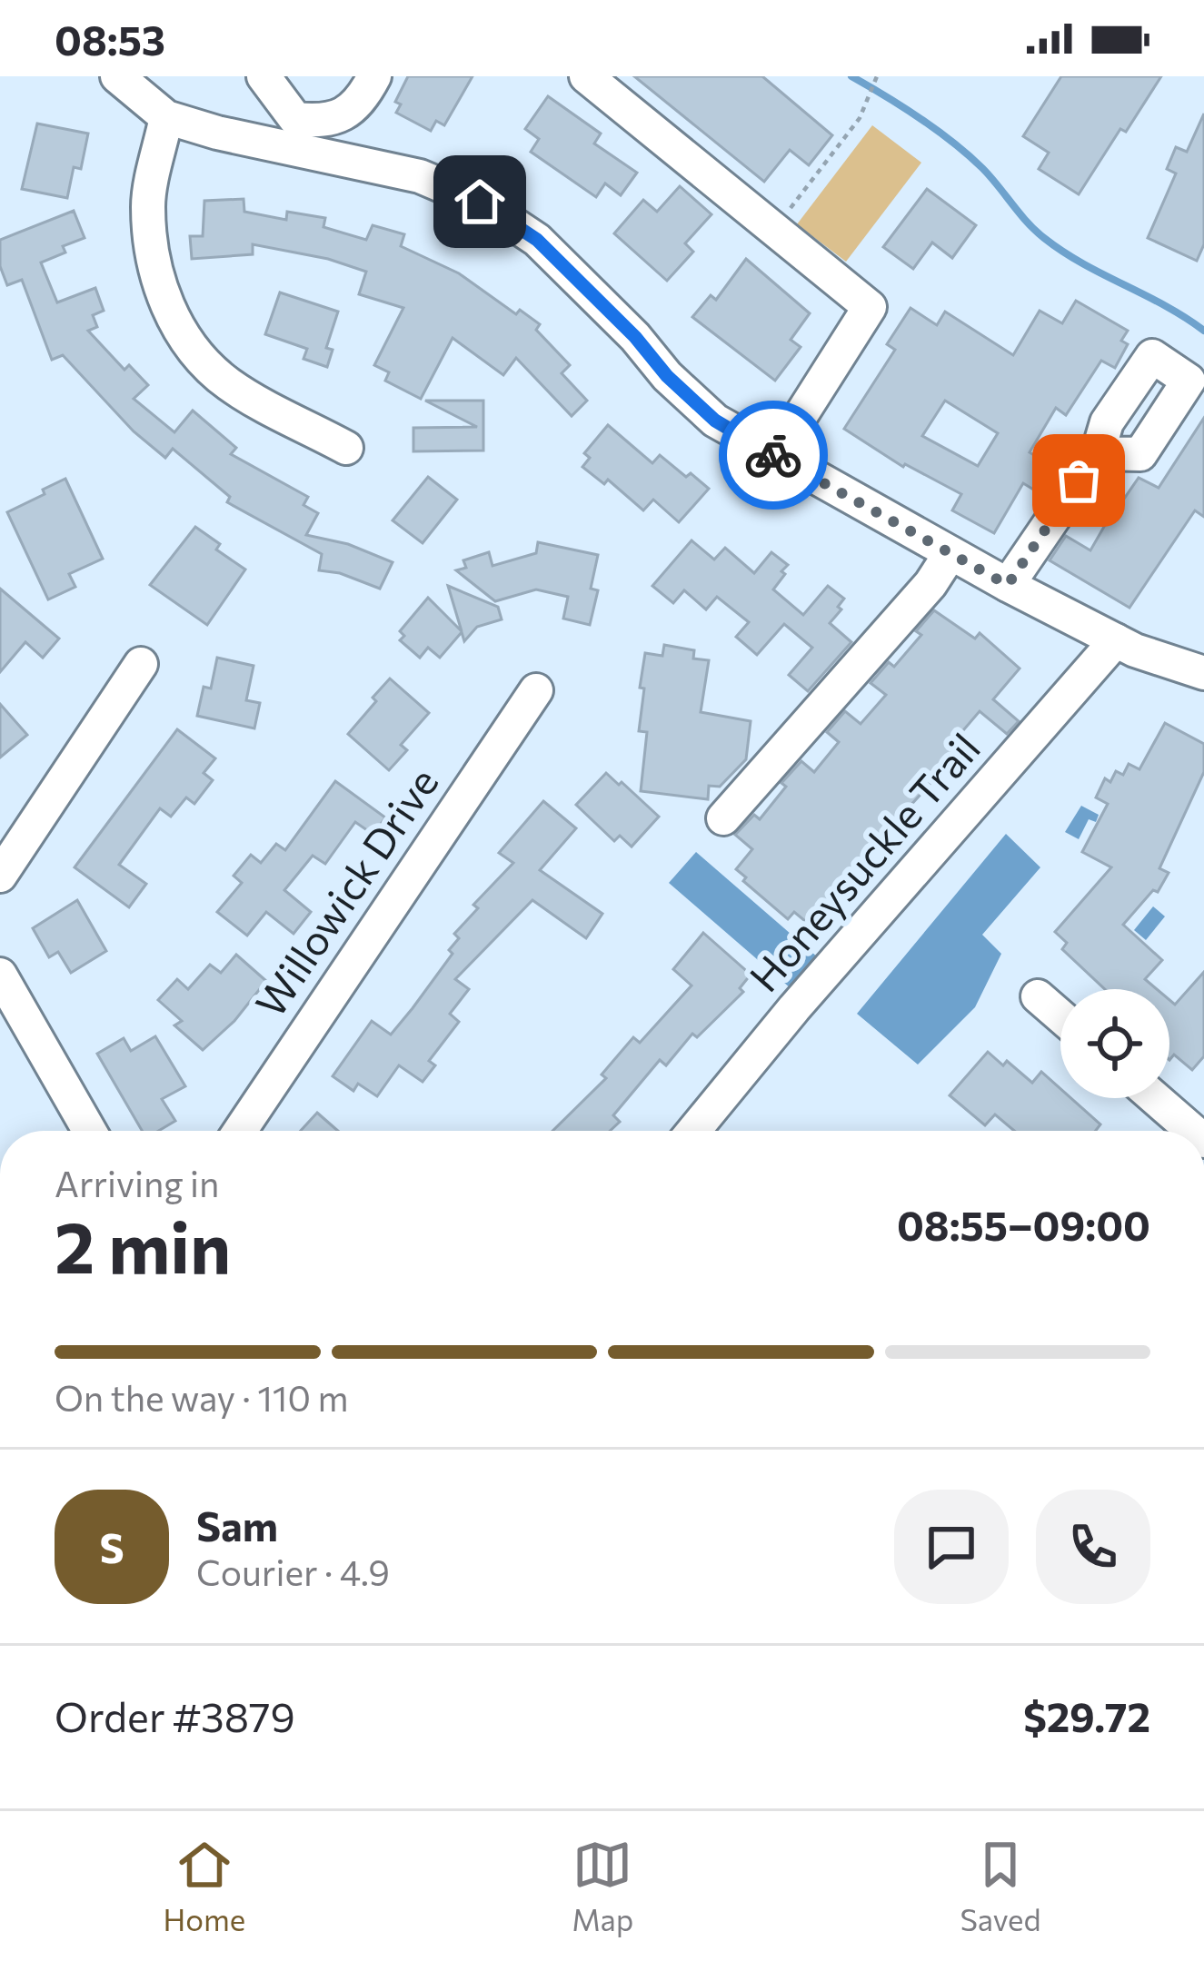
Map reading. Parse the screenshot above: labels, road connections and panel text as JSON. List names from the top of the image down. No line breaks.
{"streets":{"street":["Honeysuckle Trail","Willowick Drive"]},"page":{"status":"08:53","heading":["2 min","Arriving in","08:55–09:00"],"panel":["Sam","Courier · 4.9","Order #3879","$29.72"],"bar":"On the way · 110 m","round":"S","tabs":["Home","Map","Saved"]}}
